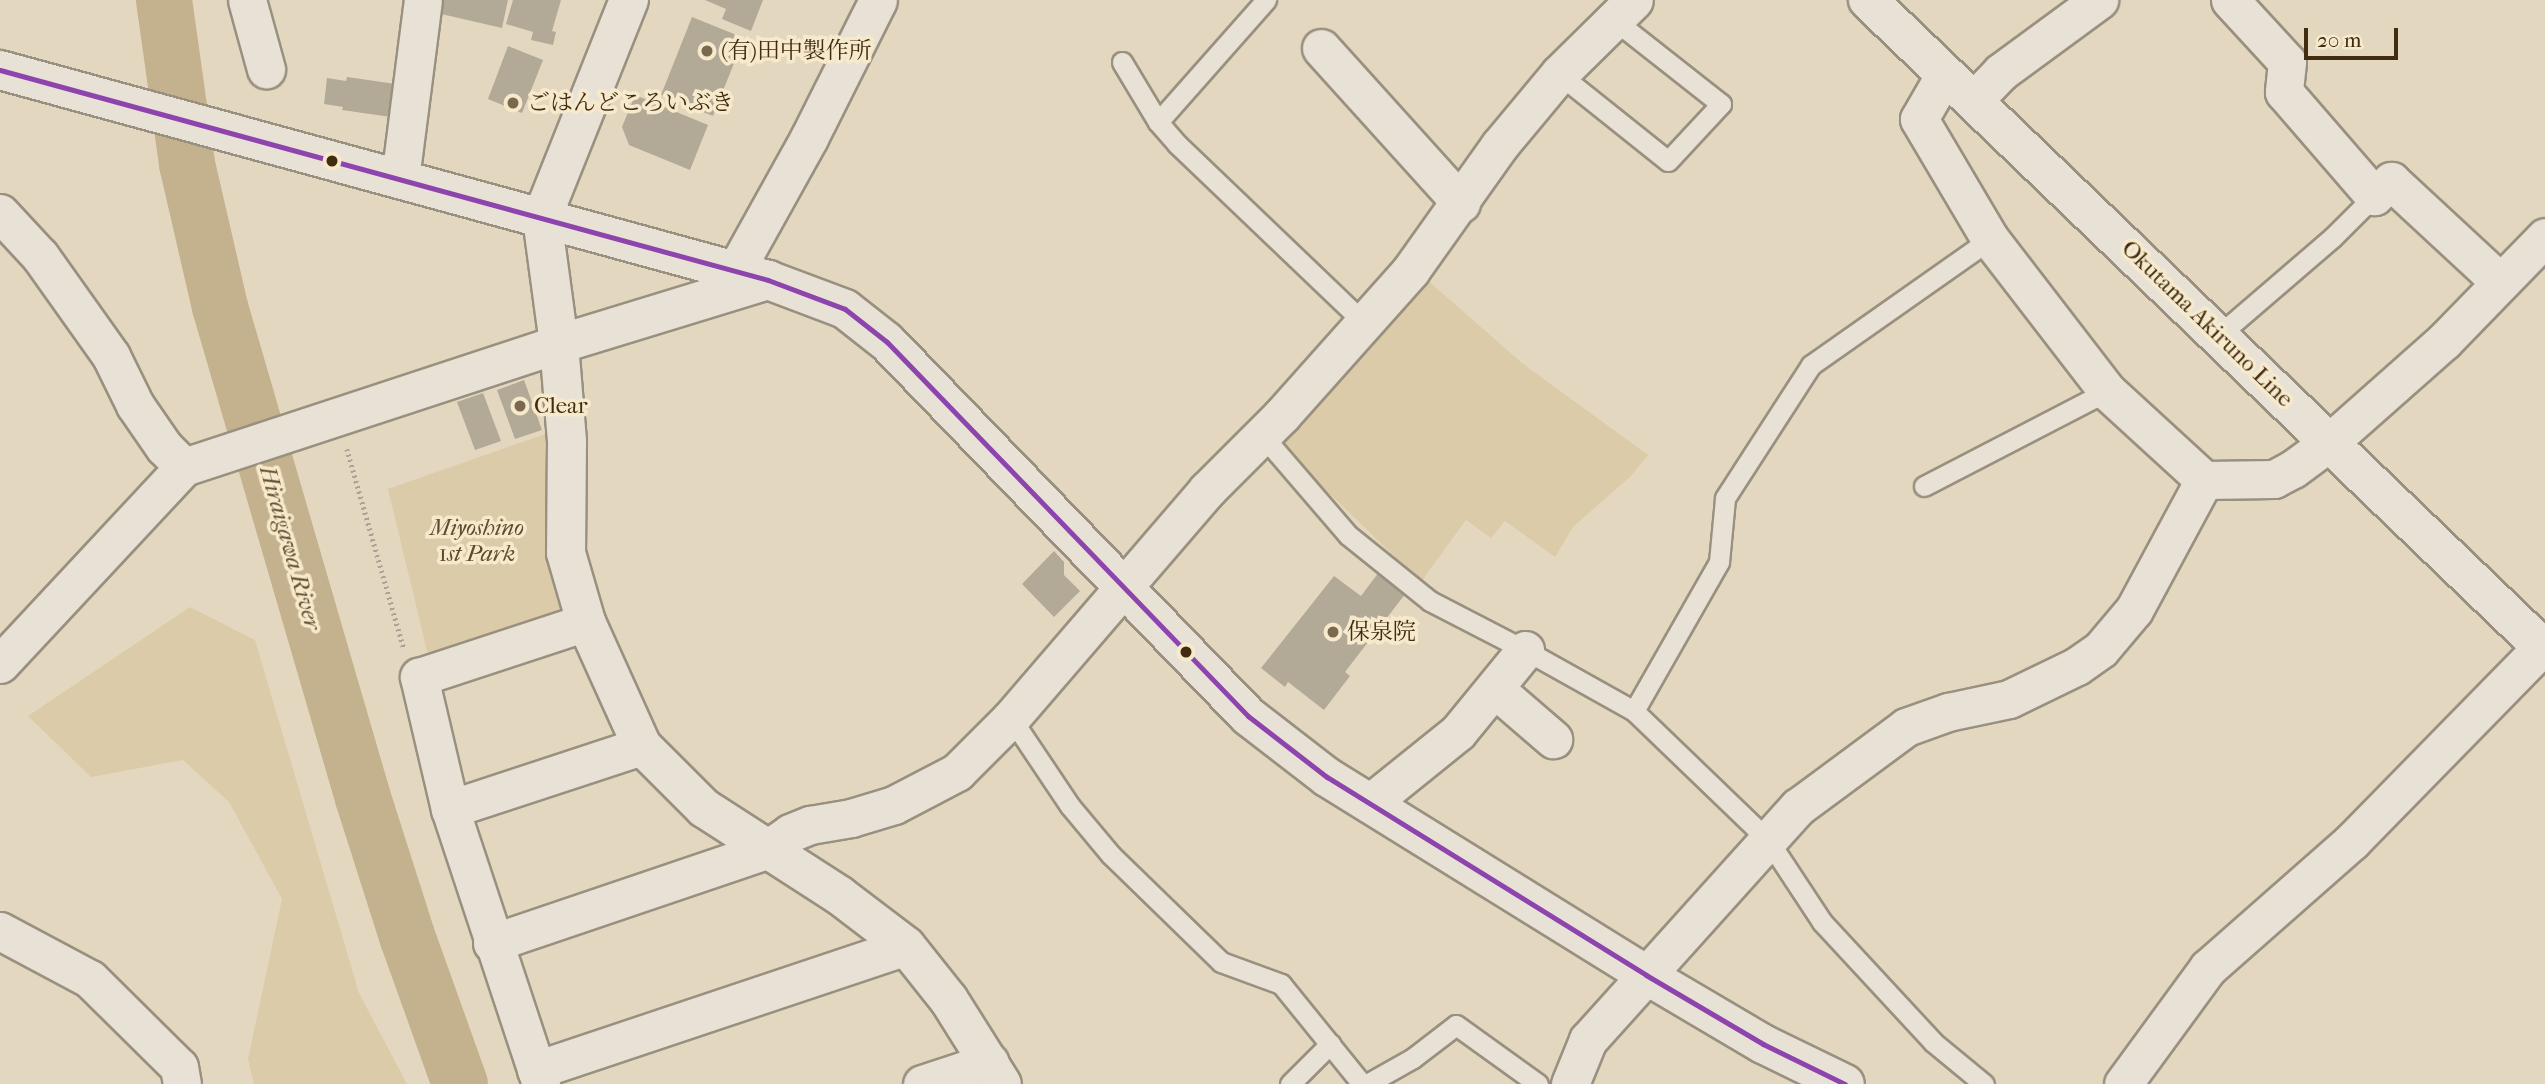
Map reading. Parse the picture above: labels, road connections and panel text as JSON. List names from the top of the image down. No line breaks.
{"streets":{"main road":["Okutama Akiruno Line"]},"water":["Hiraigawa River"],"parks":["Miyoshino 1st Park"],"places":["(有)田中製作所","ごはんどころいぶき","Clear","保泉院"],"scale_bar":"20 m"}
